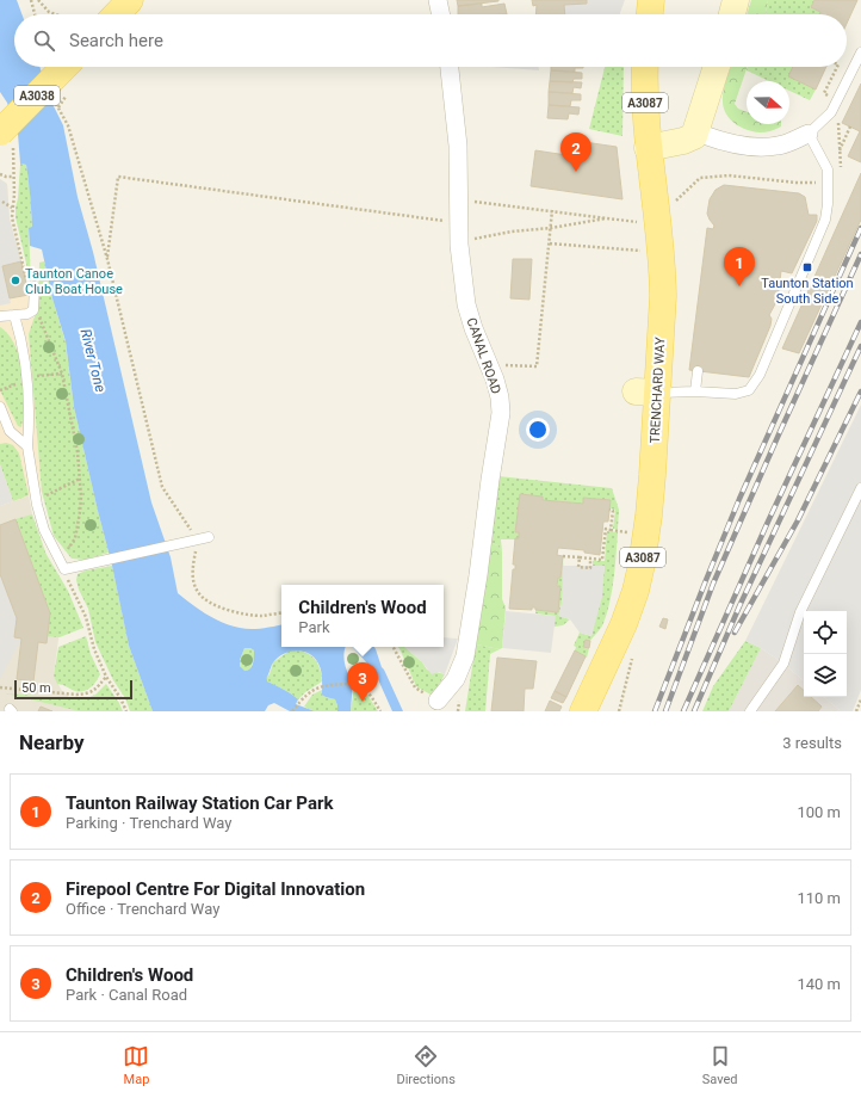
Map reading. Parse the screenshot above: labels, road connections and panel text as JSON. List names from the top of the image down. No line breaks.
{"streets":{"main road":["A3038","A3087","TRENCHARD WAY"],"street":["CANAL ROAD"]},"water":["River Tone"],"places":{"transit":["Taunton Station South Side"],"other":["Taunton Canoe Club Boat House"]},"scale_bar":"50 m","north":"right","page":{"search":"Search here","pins":["2","1","3"],"popup":["Children's Wood","Park"],"scale":"50 m","heading":["Nearby","3 results"],"list":[{"mark":"1","name":"Taunton Railway Station Car Park","note":"Parking · Trenchard Way","value":"100 m"},{"mark":"2","name":"Firepool Centre For Digital Innovation","note":"Office · Trenchard Way","value":"110 m"},{"mark":"3","name":"Children's Wood","note":"Park · Canal Road","value":"140 m"}],"nav":["Map","Directions","Saved"]}}
